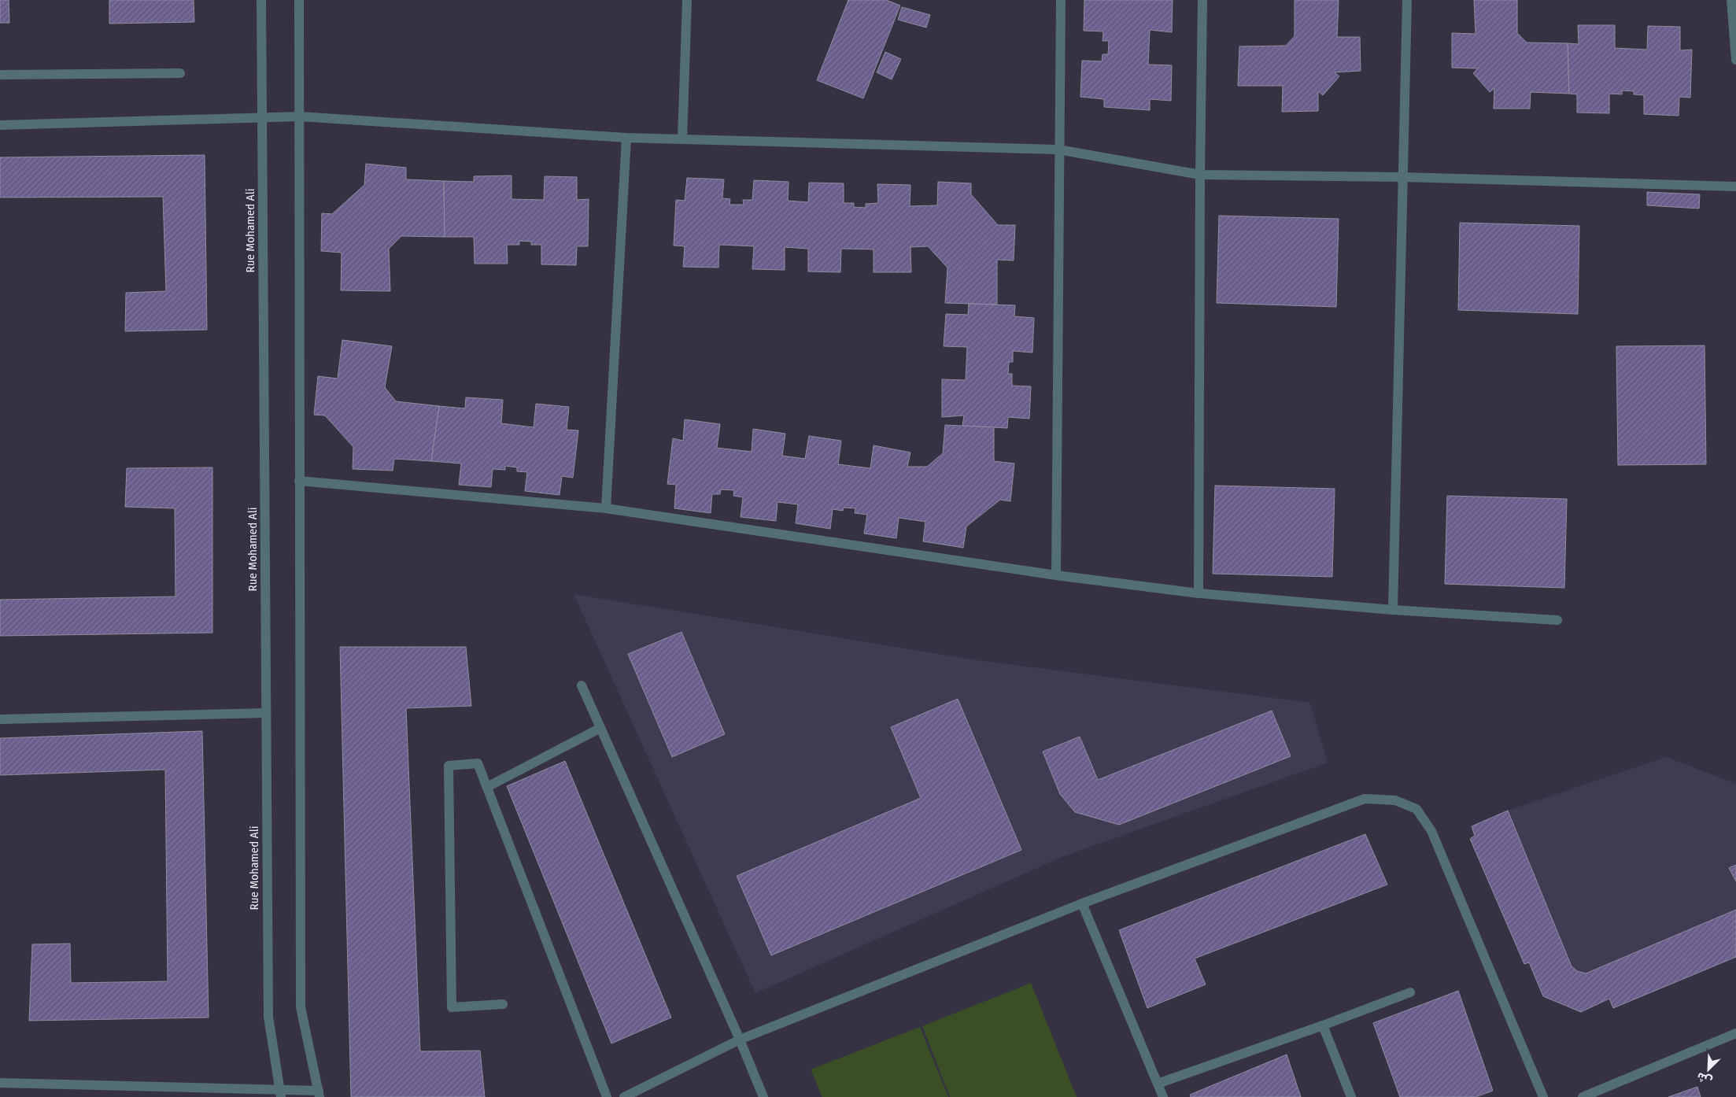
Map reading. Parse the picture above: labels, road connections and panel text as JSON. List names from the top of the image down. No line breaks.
{"streets":{"street":["Rue Mohamed Ali"]},"north":"bottom left"}
